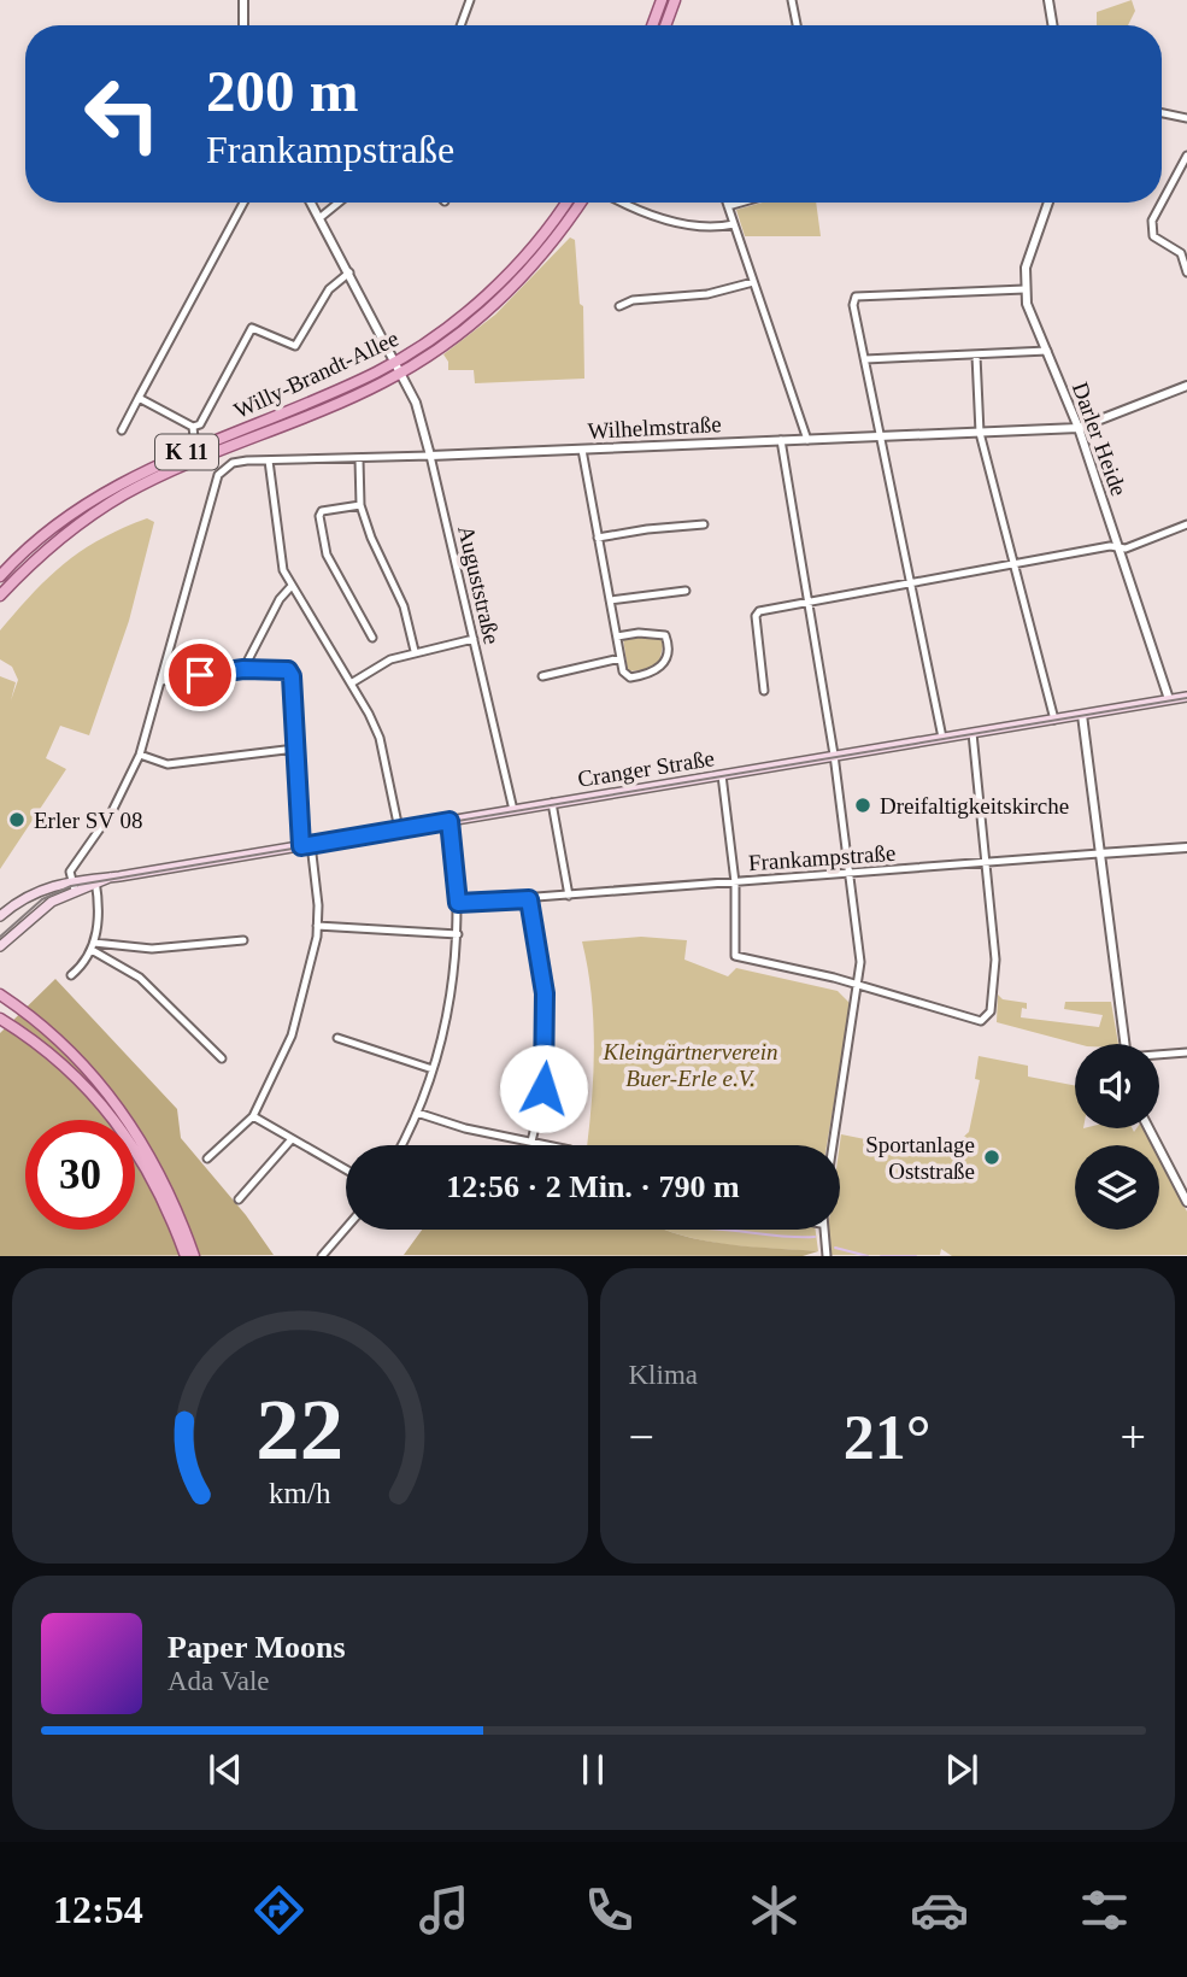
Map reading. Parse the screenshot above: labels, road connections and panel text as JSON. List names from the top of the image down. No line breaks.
{"streets":{"main road":["Willy-Brandt-Allee","K 11","Cranger Straße"],"street":["Wilhelmstraße","Darler Heide","Auguststraße","Frankampstraße"]},"crossings":[["Willy-Brandt-Allee","Auguststraße"],["Wilhelmstraße","Darler Heide"],["Wilhelmstraße","Auguststraße"],["Darler Heide","Cranger Straße"],["Auguststraße","Cranger Straße"]],"parks":["Kleingärtnerverein Buer-Erle e.V."],"places":["Dreifaltigkeitskirche","Erler SV 08","Sportanlage Oststraße"],"page":{"turn":["200 m","Frankampstraße"],"limit":"30","trip":"12:56 · 2 Min. · 790 m","tile":"Klima","heat":["−","21°","+"],"song":["Paper Moons","Ada Vale"],"tabs":"12:54","gauge":["22","km/h"]}}
